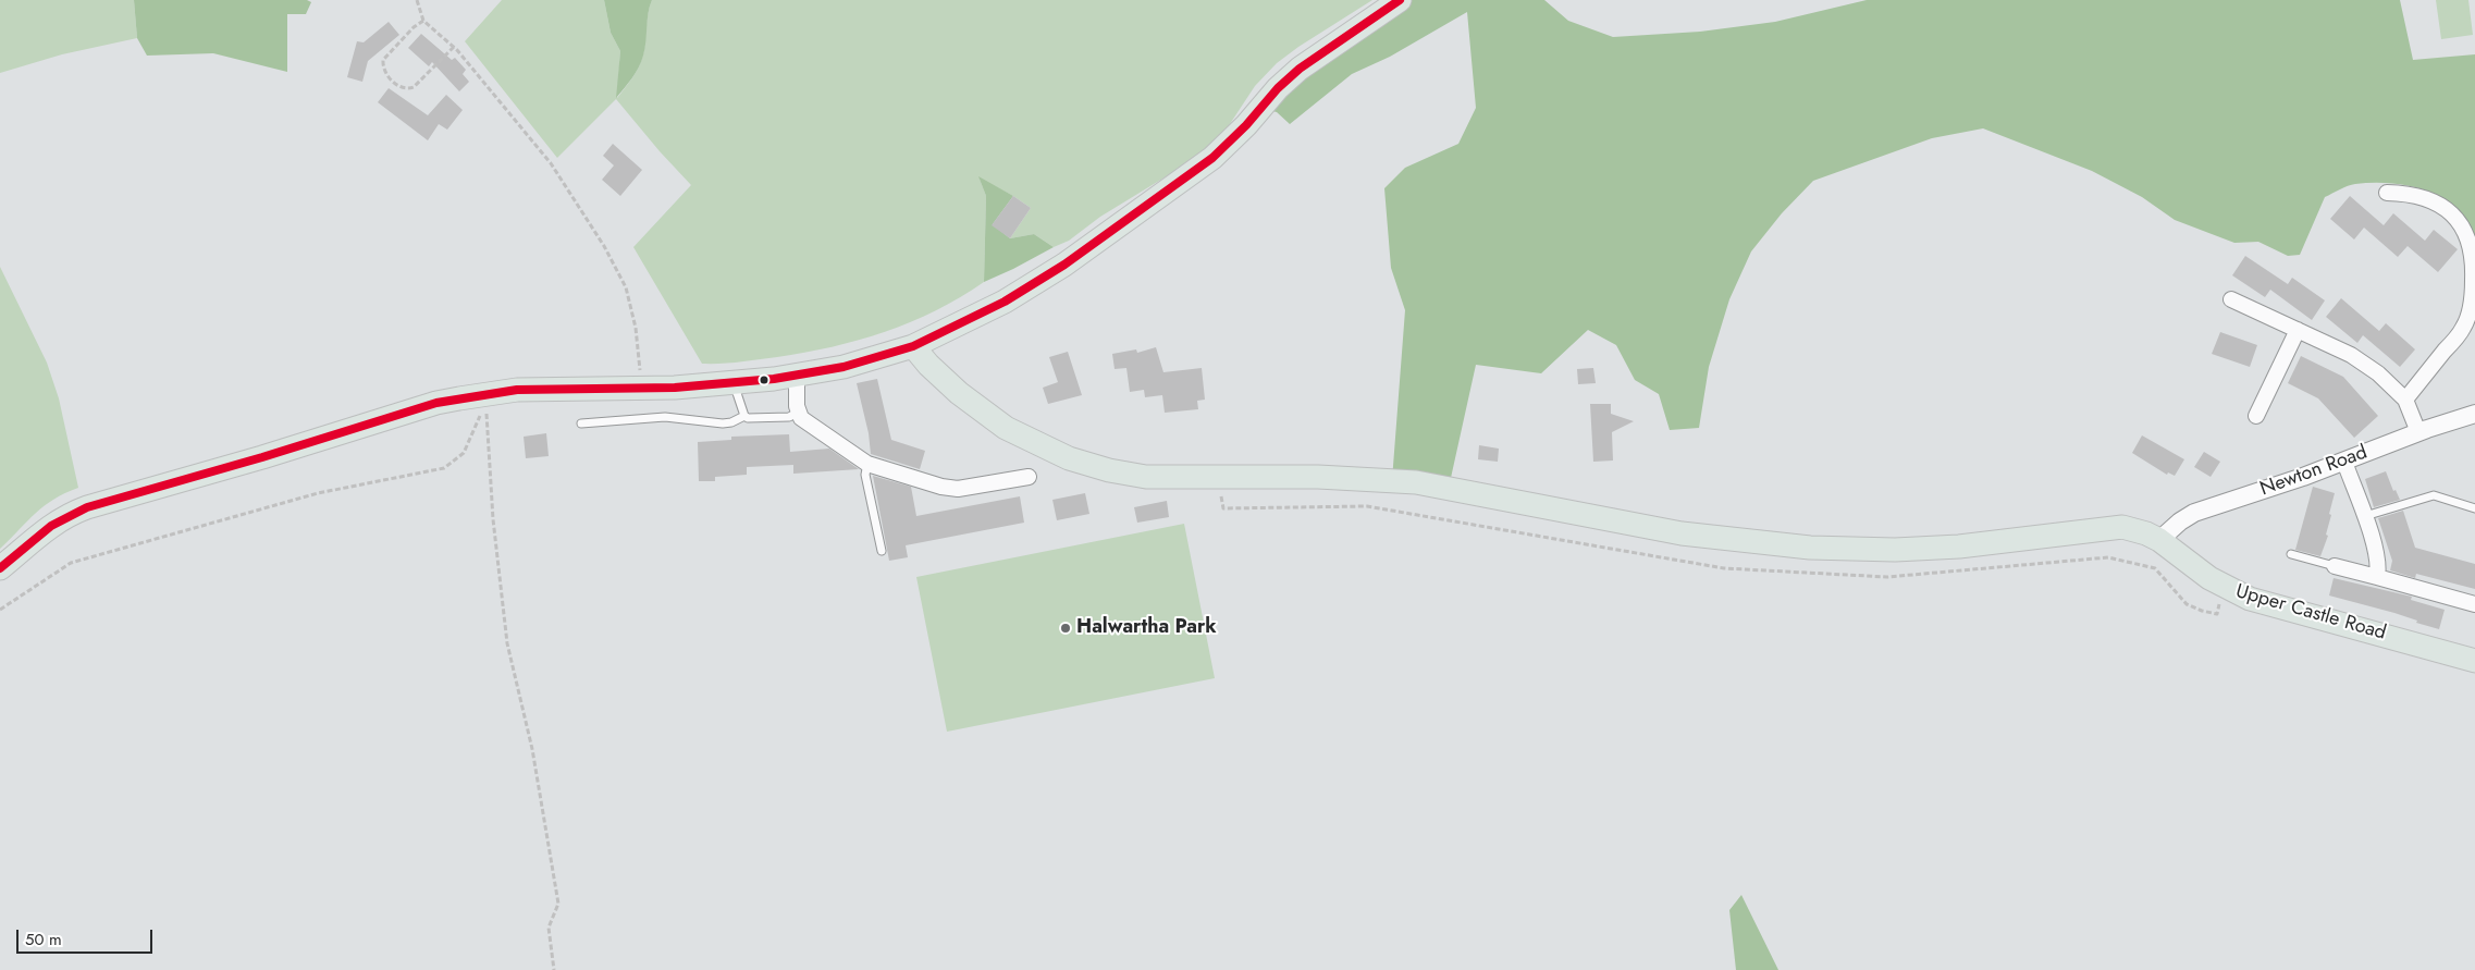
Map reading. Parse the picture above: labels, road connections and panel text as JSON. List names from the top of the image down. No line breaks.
{"streets":{"main road":["Upper Castle Road"],"street":["Newton Road"]},"crossings":[["Newton Road","Upper Castle Road"]],"places":["Halwartha Park"],"lines":["transit line 50"],"scale_bar":"50 m"}
